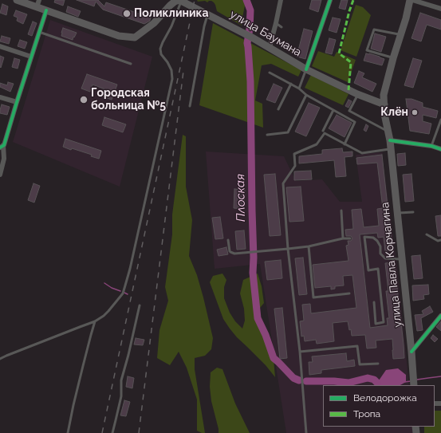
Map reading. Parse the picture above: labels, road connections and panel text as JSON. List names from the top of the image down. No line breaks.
{"streets":{"main road":["улица Баумана","улица Павла Корчагина"]},"water":["Плоская"],"places":["Поликлиника","Городская больница №5","Клён"],"legend":["Велодорожка","Тропа"]}
